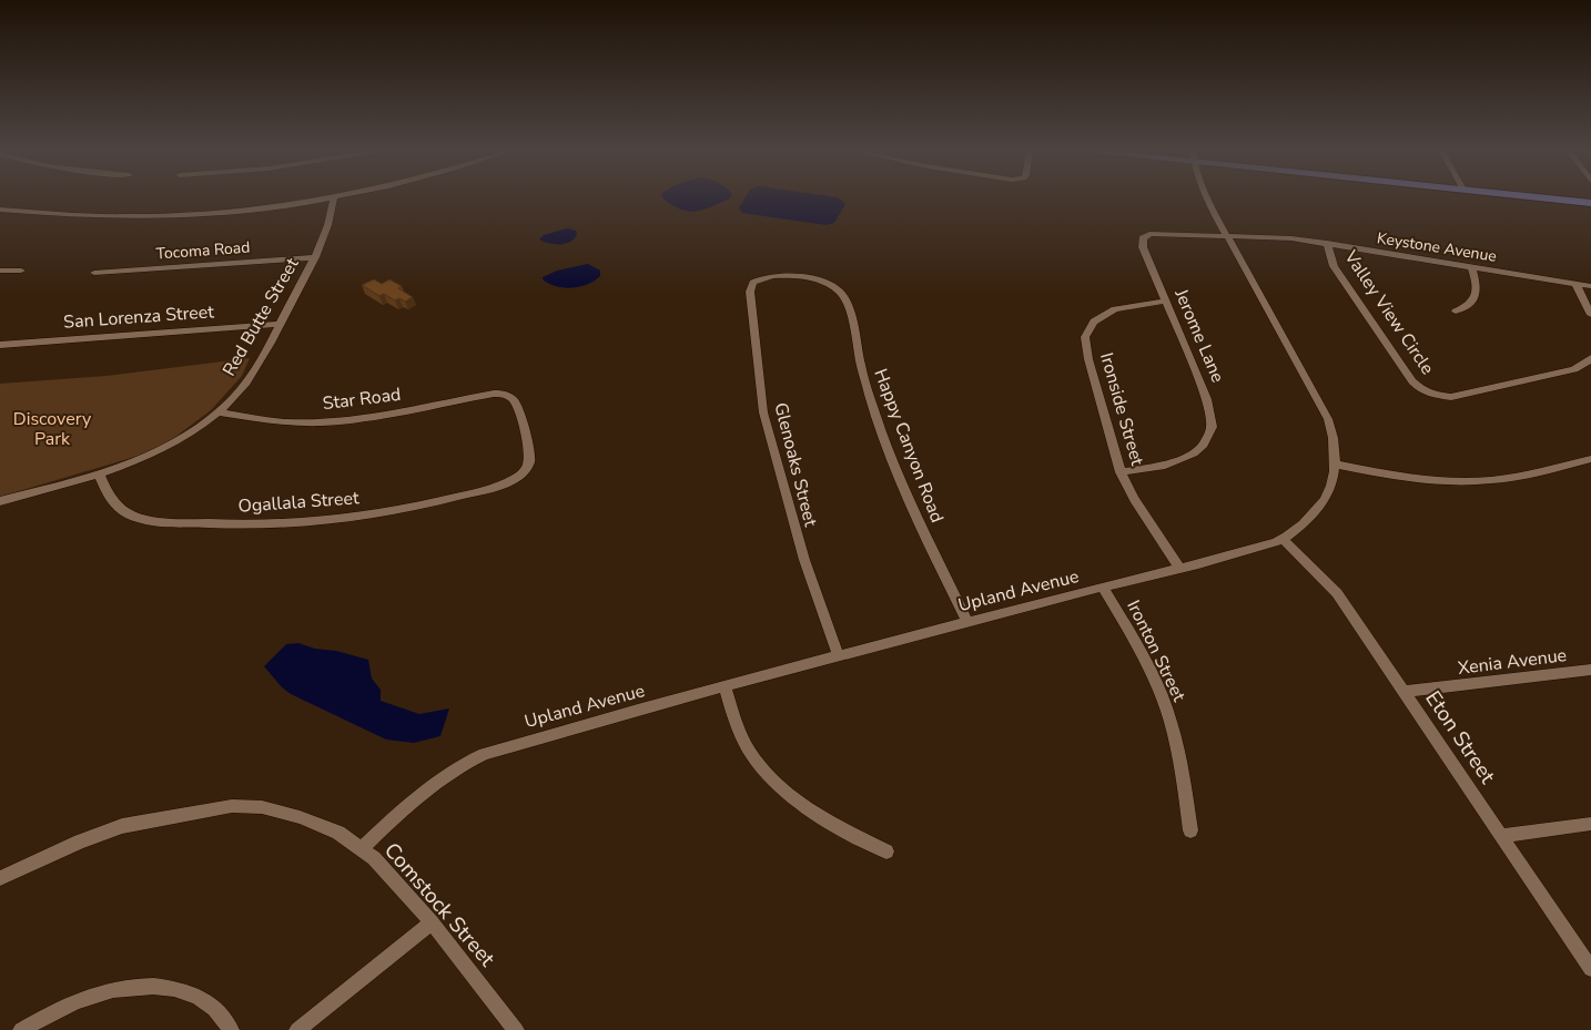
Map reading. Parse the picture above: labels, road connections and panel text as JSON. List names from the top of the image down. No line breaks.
{"streets":{"street":["Keystone Avenue","Tocoma Road","Valley View Circle","San Lorenza Street","Red Butte Street","Jerome Lane","Star Road","Ironside Street","Happy Canyon Road","Glenoaks Street","Ogallala Street","Upland Avenue","Ironton Street","Xenia Avenue","Eton Street","Comstock Street"]},"crossings":[["Keystone Avenue","Valley View Circle"],["Keystone Avenue","Jerome Lane"],["Keystone Avenue","Upland Avenue"],["Tocoma Road","Red Butte Street"],["San Lorenza Street","Red Butte Street"],["Red Butte Street","Star Road"],["Red Butte Street","Ogallala Street"],["Jerome Lane","Ironside Street"],["Jerome Lane","Upland Avenue"],["Star Road","Ogallala Street"],["Ironside Street","Upland Avenue"],["Happy Canyon Road","Glenoaks Street"],["Happy Canyon Road","Upland Avenue"],["Glenoaks Street","Upland Avenue"],["Upland Avenue","Ironton Street"],["Upland Avenue","Eton Street"],["Upland Avenue","Comstock Street"],["Xenia Avenue","Eton Street"]],"parks":["Discovery Park"]}
